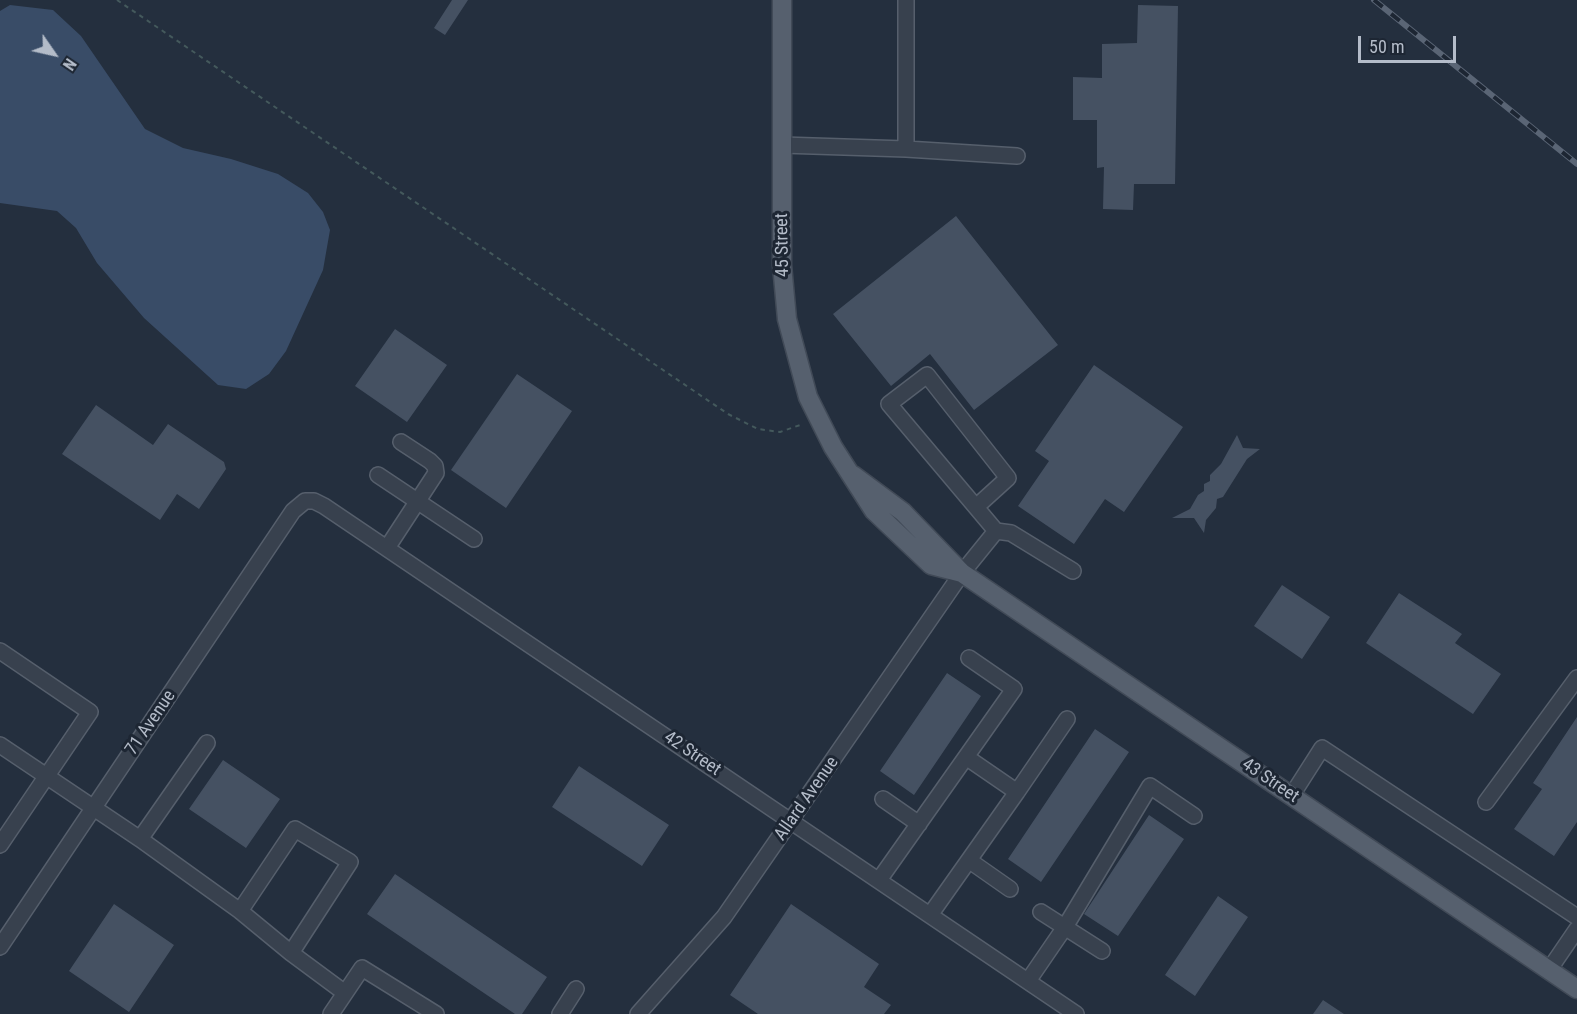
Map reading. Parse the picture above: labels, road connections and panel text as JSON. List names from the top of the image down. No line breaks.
{"streets":{"main road":["45 Street","43 Street"],"street":["71 Avenue","42 Street","Allard Avenue"]},"crossings":[["45 Street","43 Street"],["45 Street","Allard Avenue"],["71 Avenue","42 Street"],["42 Street","Allard Avenue"],["43 Street","Allard Avenue"]],"scale_bar":"50 m","north":"bottom right"}
